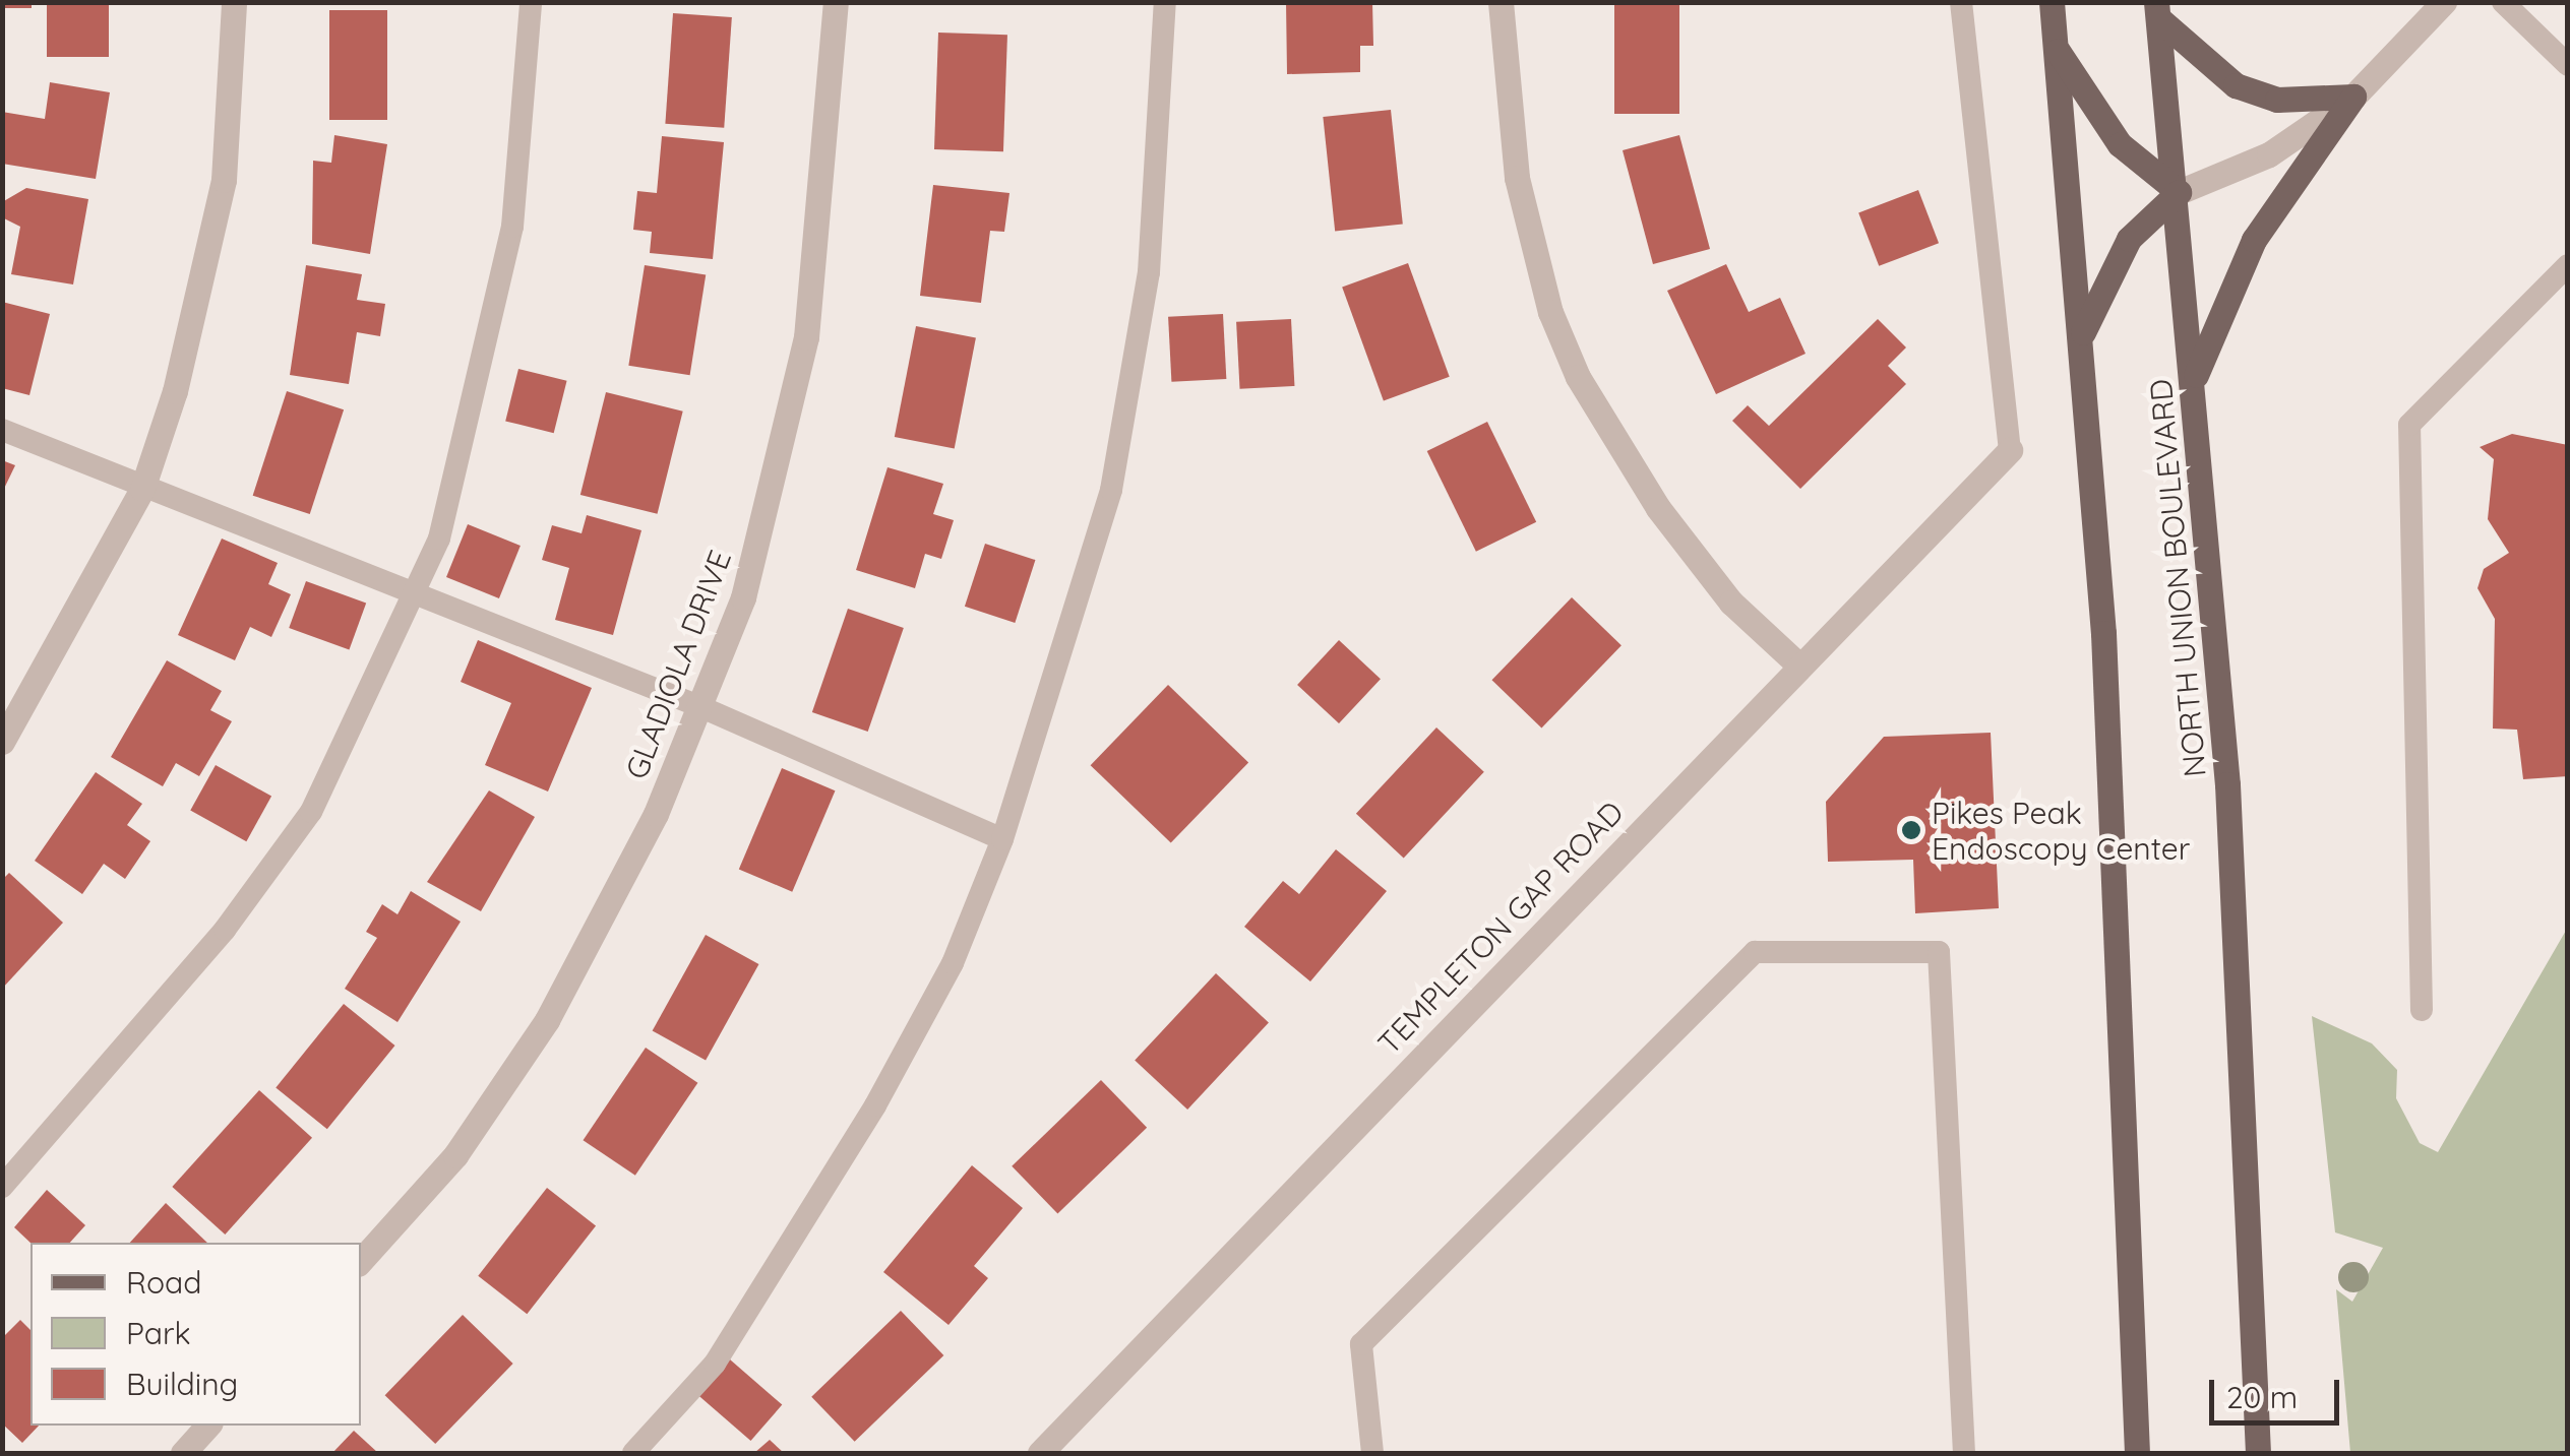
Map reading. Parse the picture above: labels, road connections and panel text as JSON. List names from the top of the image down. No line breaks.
{"streets":{"main road":["NORTH UNION BOULEVARD"],"street":["GLADIOLA DRIVE","TEMPLETON GAP ROAD"]},"places":["Pikes Peak Endoscopy Center"],"legend":["Road","Park","Building"],"scale_bar":"20 m"}
